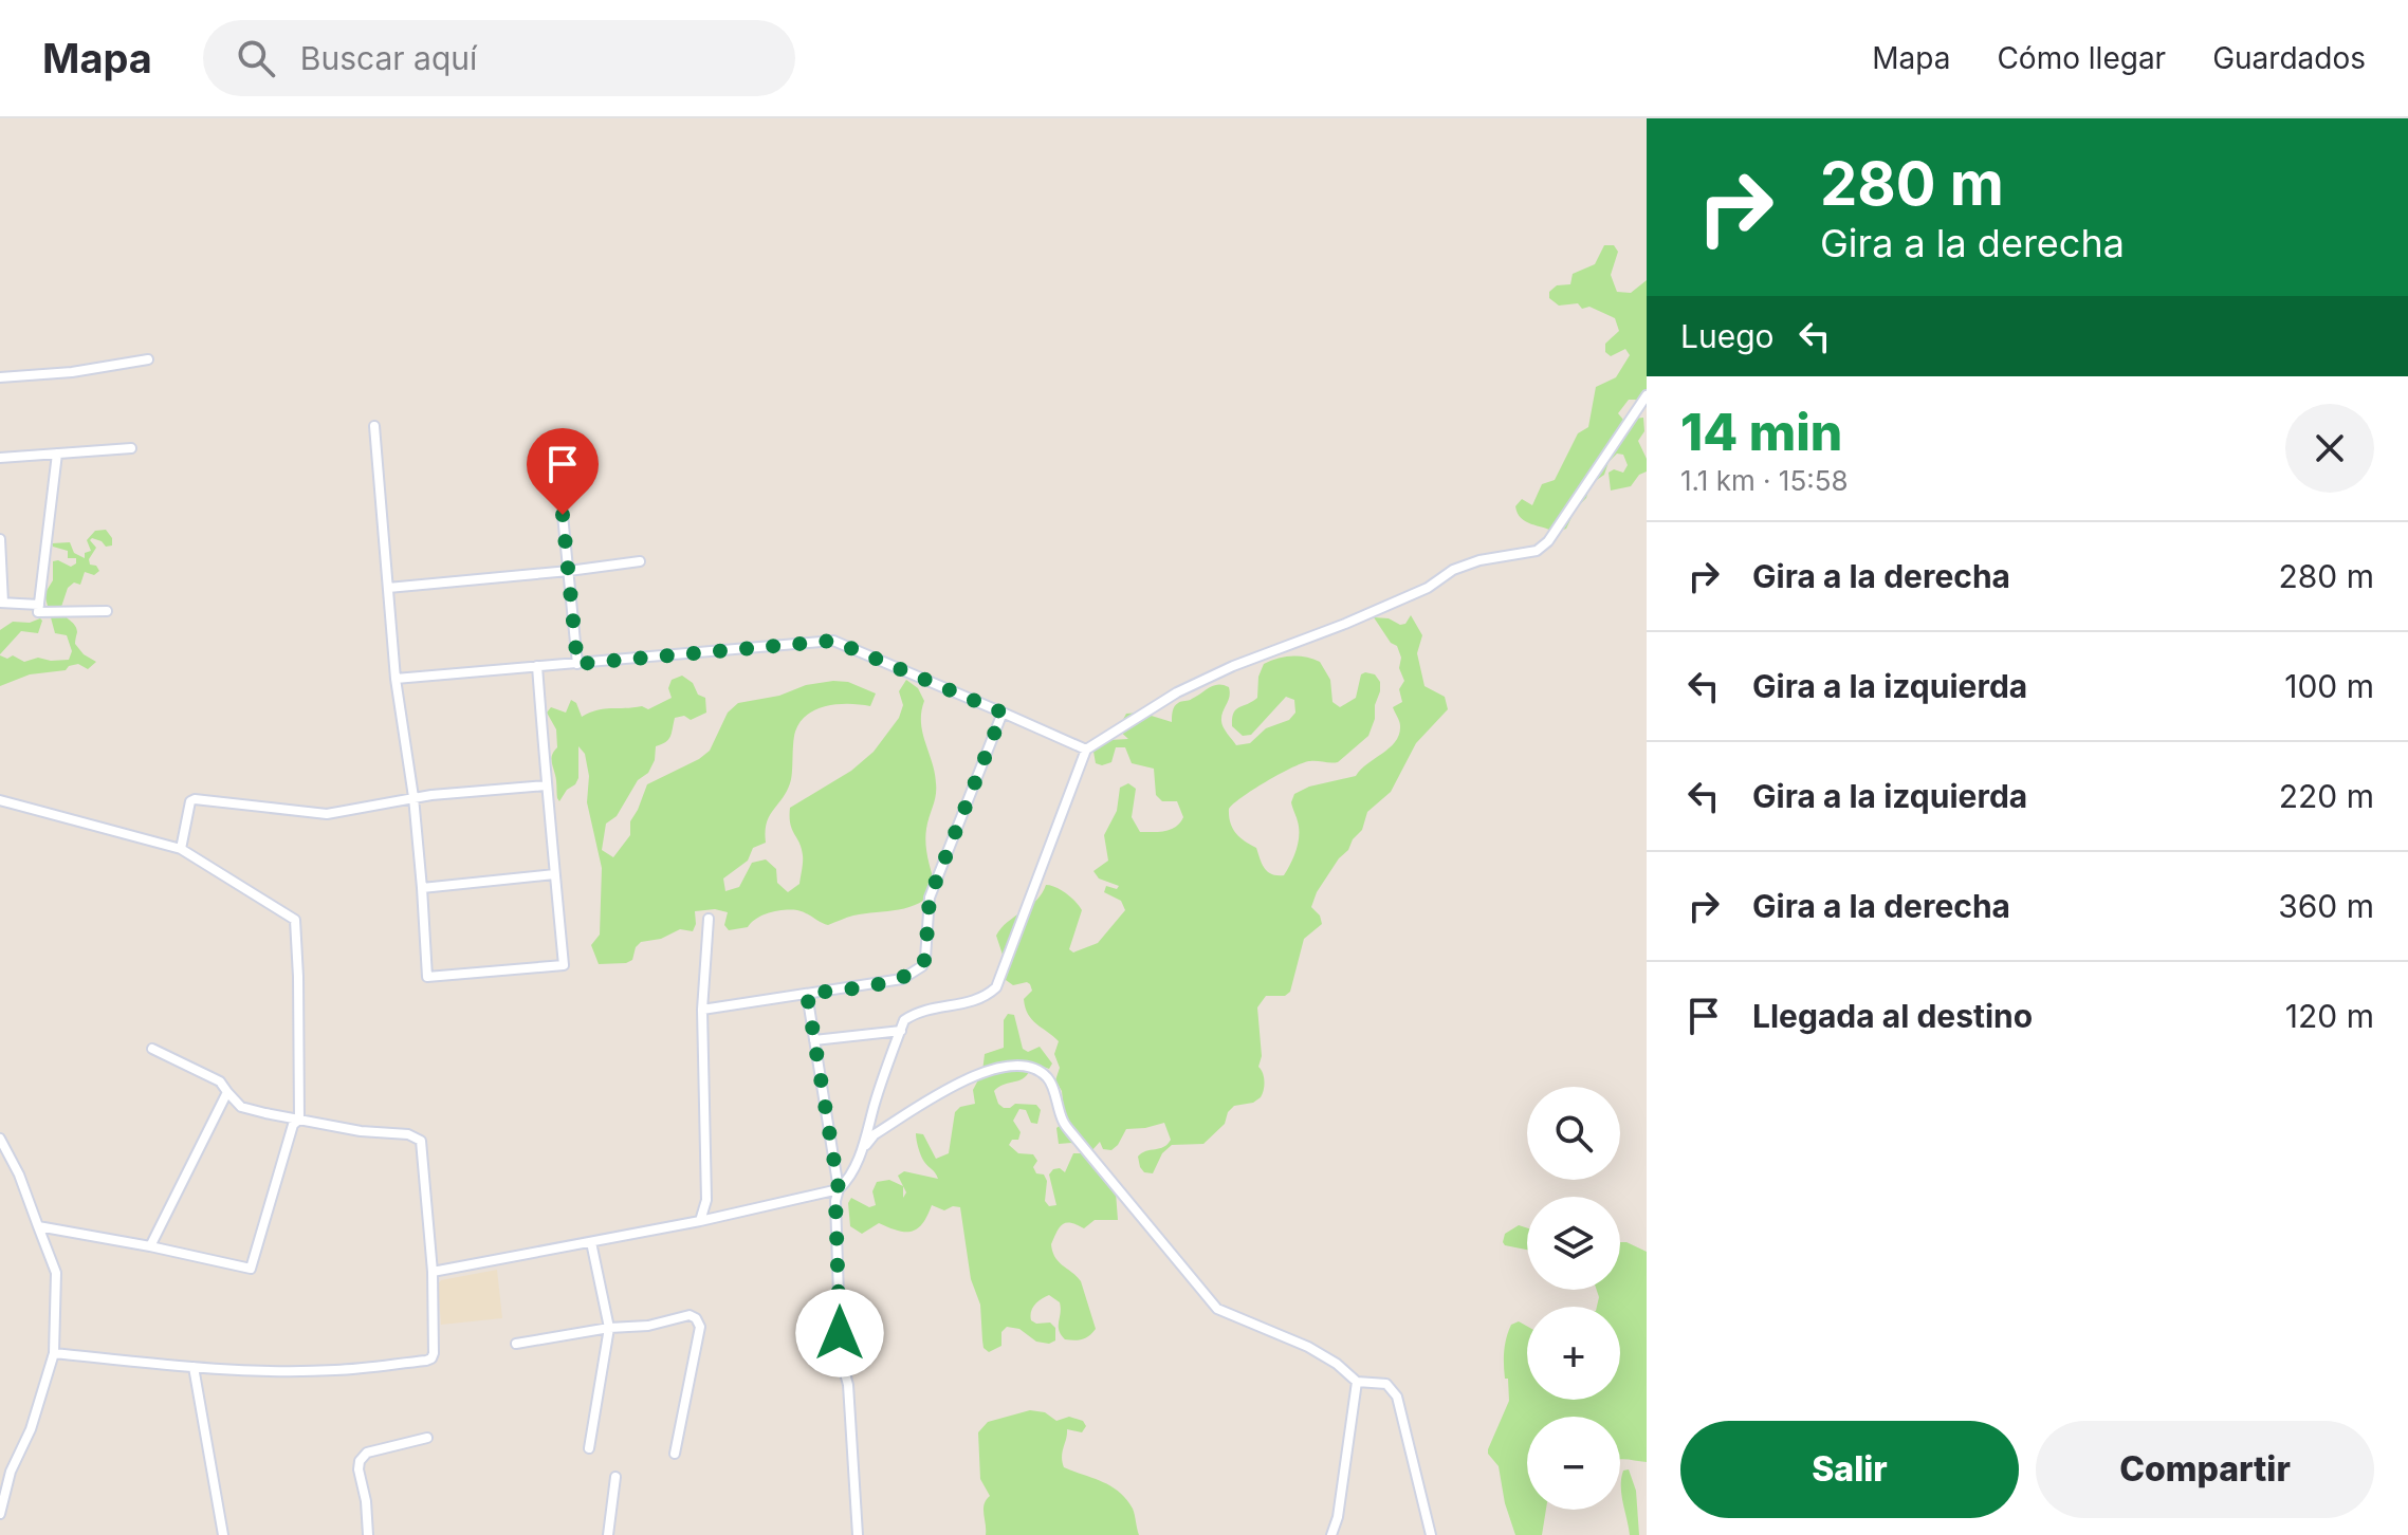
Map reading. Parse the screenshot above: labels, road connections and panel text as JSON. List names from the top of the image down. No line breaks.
{"page":{"header":"Mapa","search":"Buscar aquí","nav":["Mapa","Cómo llegar","Guardados"],"turn":["280 m","Gira a la derecha"],"then":"Luego","heading":["14 min","1.1 km · 15:58"],"list":[{"name":"Gira a la derecha","value":"280 m"},{"name":"Gira a la izquierda","value":"100 m"},{"name":"Gira a la izquierda","value":"220 m"},{"name":"Gira a la derecha","value":"360 m"},{"name":"Llegada al destino","value":"120 m"}],"map_buttons":["+","−"],"buttons":["Salir","Compartir"]}}
